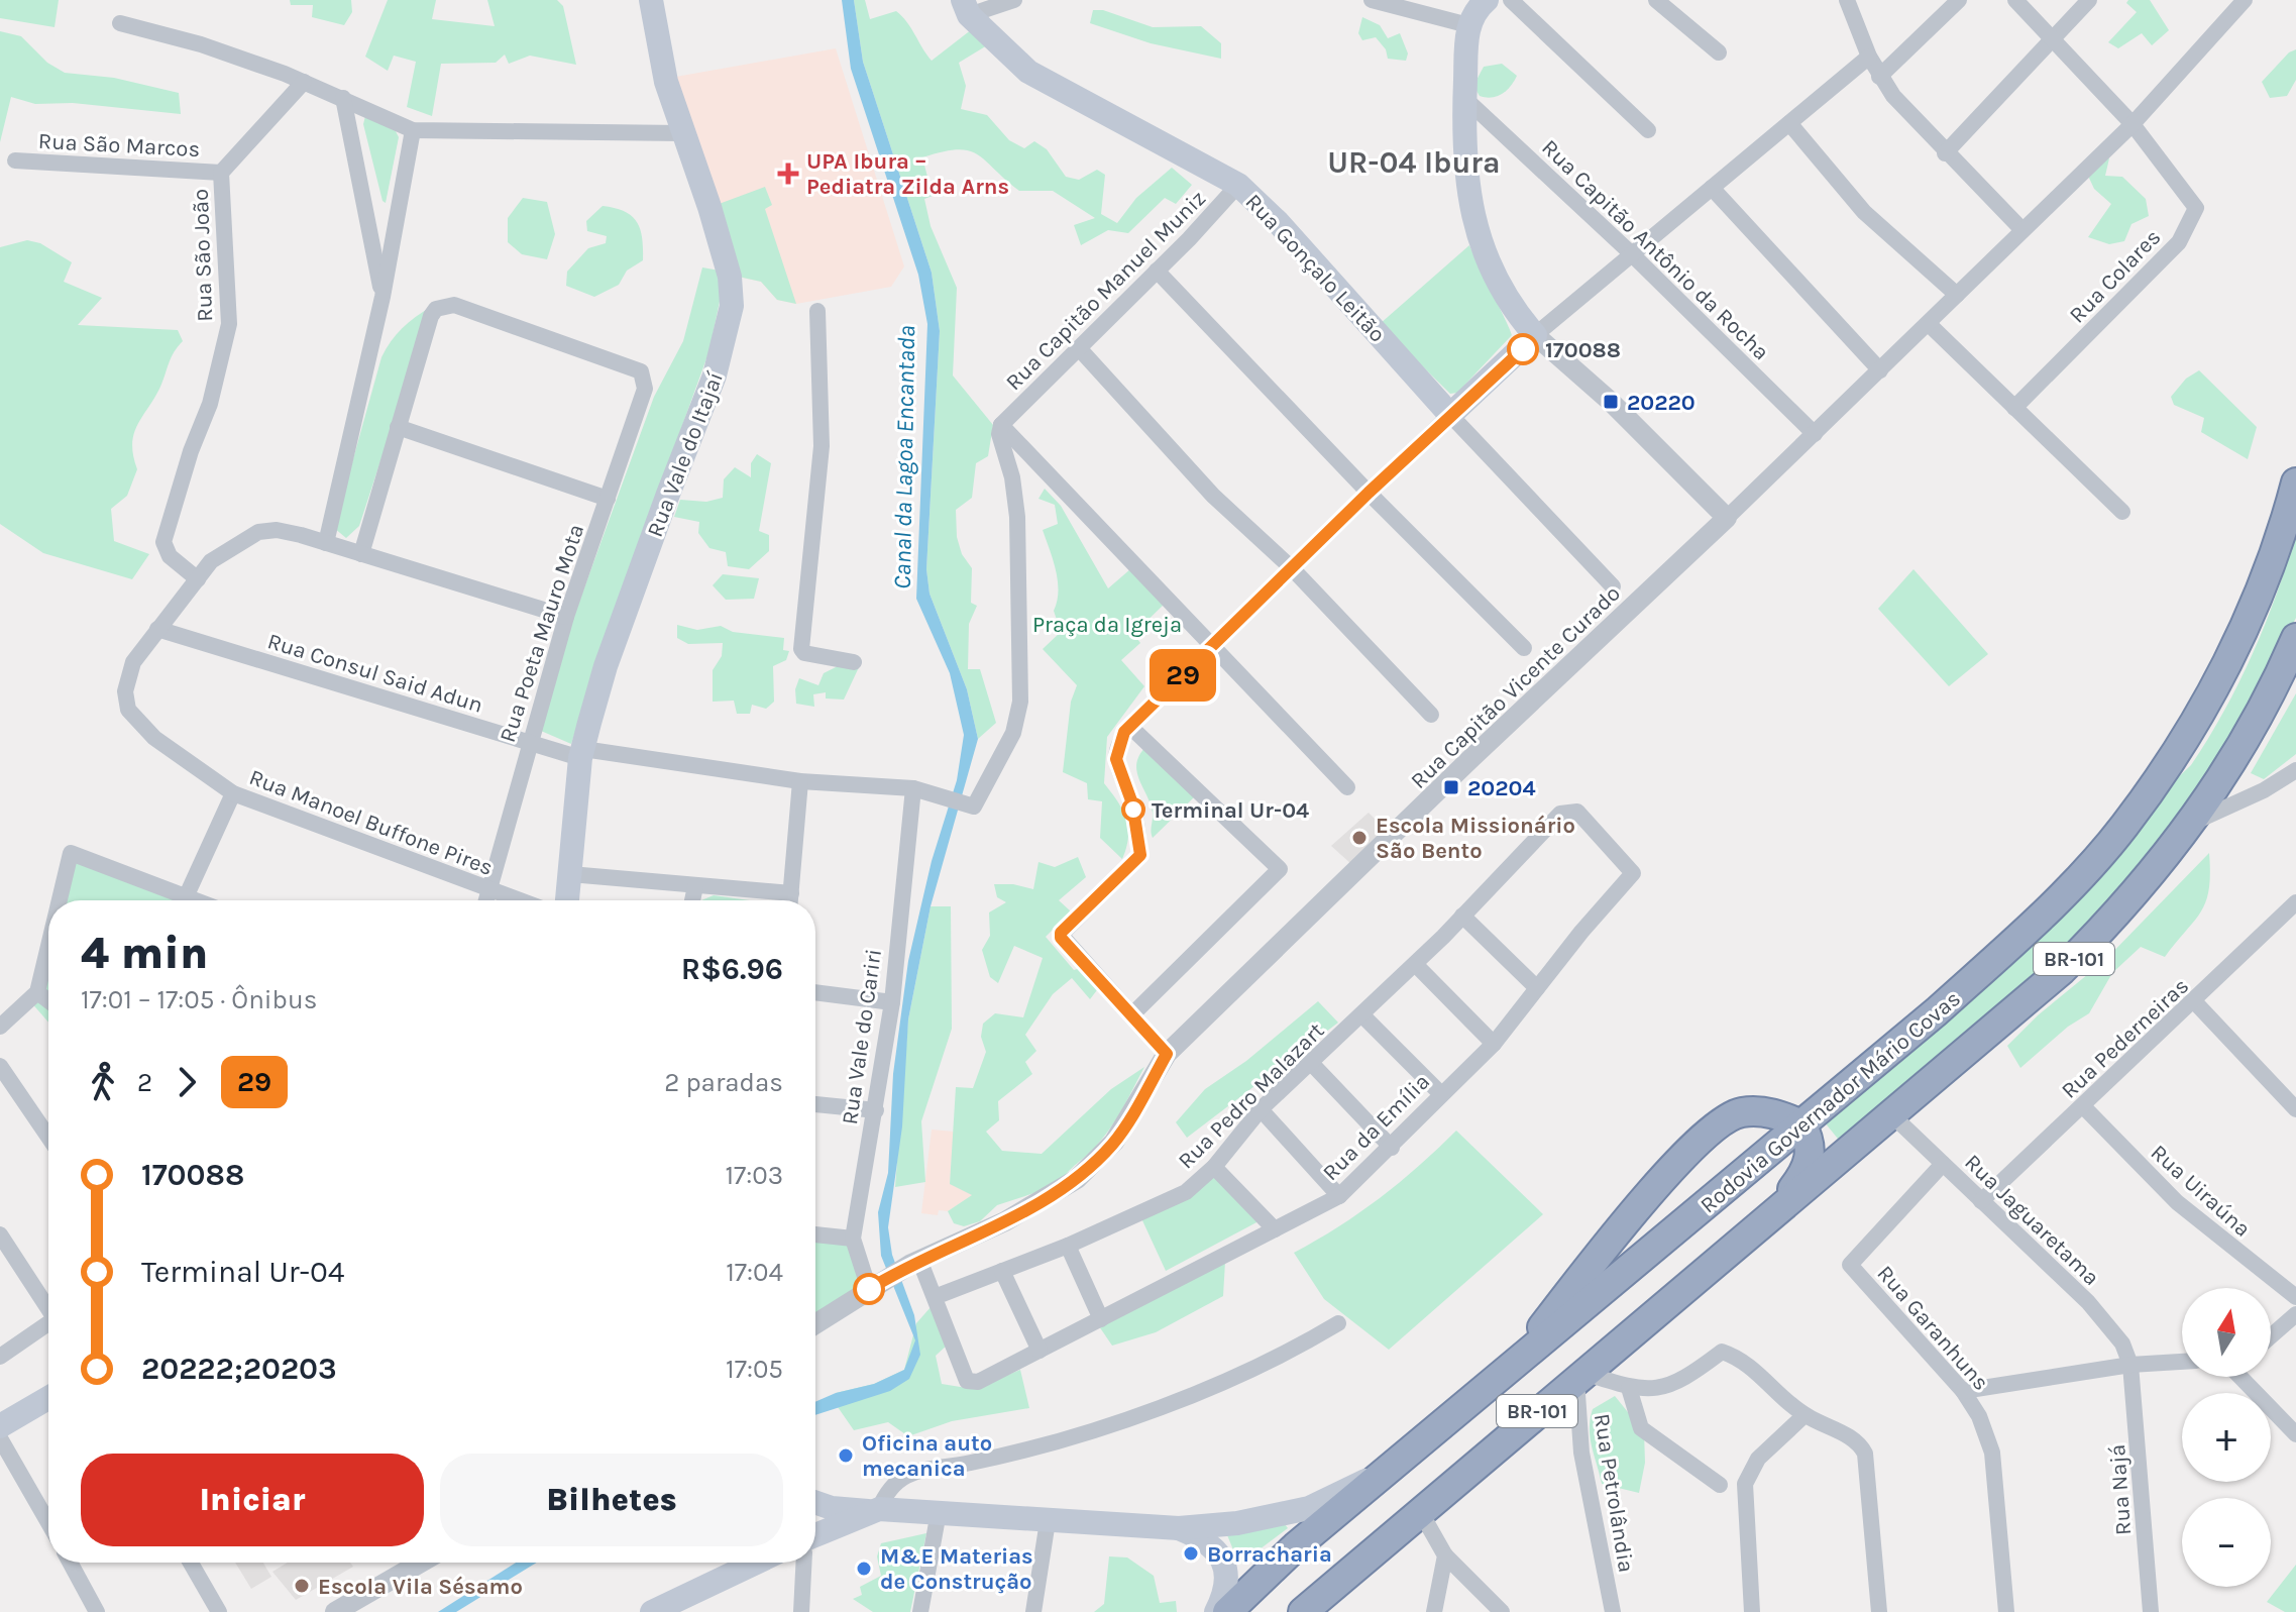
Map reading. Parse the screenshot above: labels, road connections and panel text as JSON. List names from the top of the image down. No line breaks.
{"streets":{"highway":["BR-101","Rodovia Governador Mário Covas"],"main road":["Rua Gonçalo Leitão","Rua Vale do Itajaí"],"street":["Rua São Marcos","Rua Capitão Antônio da Rocha","Rua São João","Rua Colares","Rua Capitão Manuel Muniz","Rua Poeta Mauro Mota","Rua Consul Said Adun","Rua Capitão Vicente Curado","Rua Manoel Buffone Pires","Rua Vale do Cariri","Rua Pederneiras","Rua Pedro Malazart","Rua da Emília","Rua Uiraúna","Rua Jaguaretama","Rua Garanhuns","Rua Najá","Rua Petrolândia"]},"crossings":[["Rua São Marcos","Rua São João"],["Rua Capitão Antônio da Rocha","Rua Capitão Vicente Curado"],["Rua Gonçalo Leitão","Rua Capitão Manuel Muniz"],["Rua Colares","Rua Capitão Vicente Curado"],["Rua Capitão Manuel Muniz","Rua Consul Said Adun"],["Rua Vale do Itajaí","Rua Consul Said Adun"],["Rua Poeta Mauro Mota","Rua Consul Said Adun"],["Rua Poeta Mauro Mota","Rua Manoel Buffone Pires"],["Rua Consul Said Adun","Rua Manoel Buffone Pires"],["Rua Consul Said Adun","Rua Vale do Cariri"],["Rua Capitão Vicente Curado","Rua Vale do Cariri"],["Rua Capitão Vicente Curado","Rua da Emília"],["BR-101","Rua Jaguaretama"],["BR-101","Rua Petrolândia"],["Rua Pederneiras","Rua Uiraúna"],["Rua Pederneiras","Rua Jaguaretama"],["Rua Pedro Malazart","Rua da Emília"],["Rua Jaguaretama","Rua Garanhuns"],["Rua Jaguaretama","Rua Najá"]],"districts":["UR-04 Ibura"],"water":["Canal da Lagoa Encantada"],"parks":["Praça da Igreja"],"places":{"health":["UPA Ibura – Pediatra Zilda Arns"],"other":["170088","Terminal Ur-04","Escola Missionário São Bento","Oficina auto mecanica","Borracharia","M&E Materias de Construção","Escola Vila Sésamo"],"transit":["20220","20204"]},"lines":["bus line 29"],"north":"top","page":{"on_map":"29","heading":["4 min","17:01 – 17:05 · Ônibus","R$6.96"],"legs":["2","29","2 paradas"],"list":[{"name":"170088","value":"17:03"},{"name":"Terminal Ur-04","value":"17:04"},{"name":"20222;20203","value":"17:05"}],"map_buttons":["+","−"],"buttons":["Iniciar","Bilhetes"]}}
